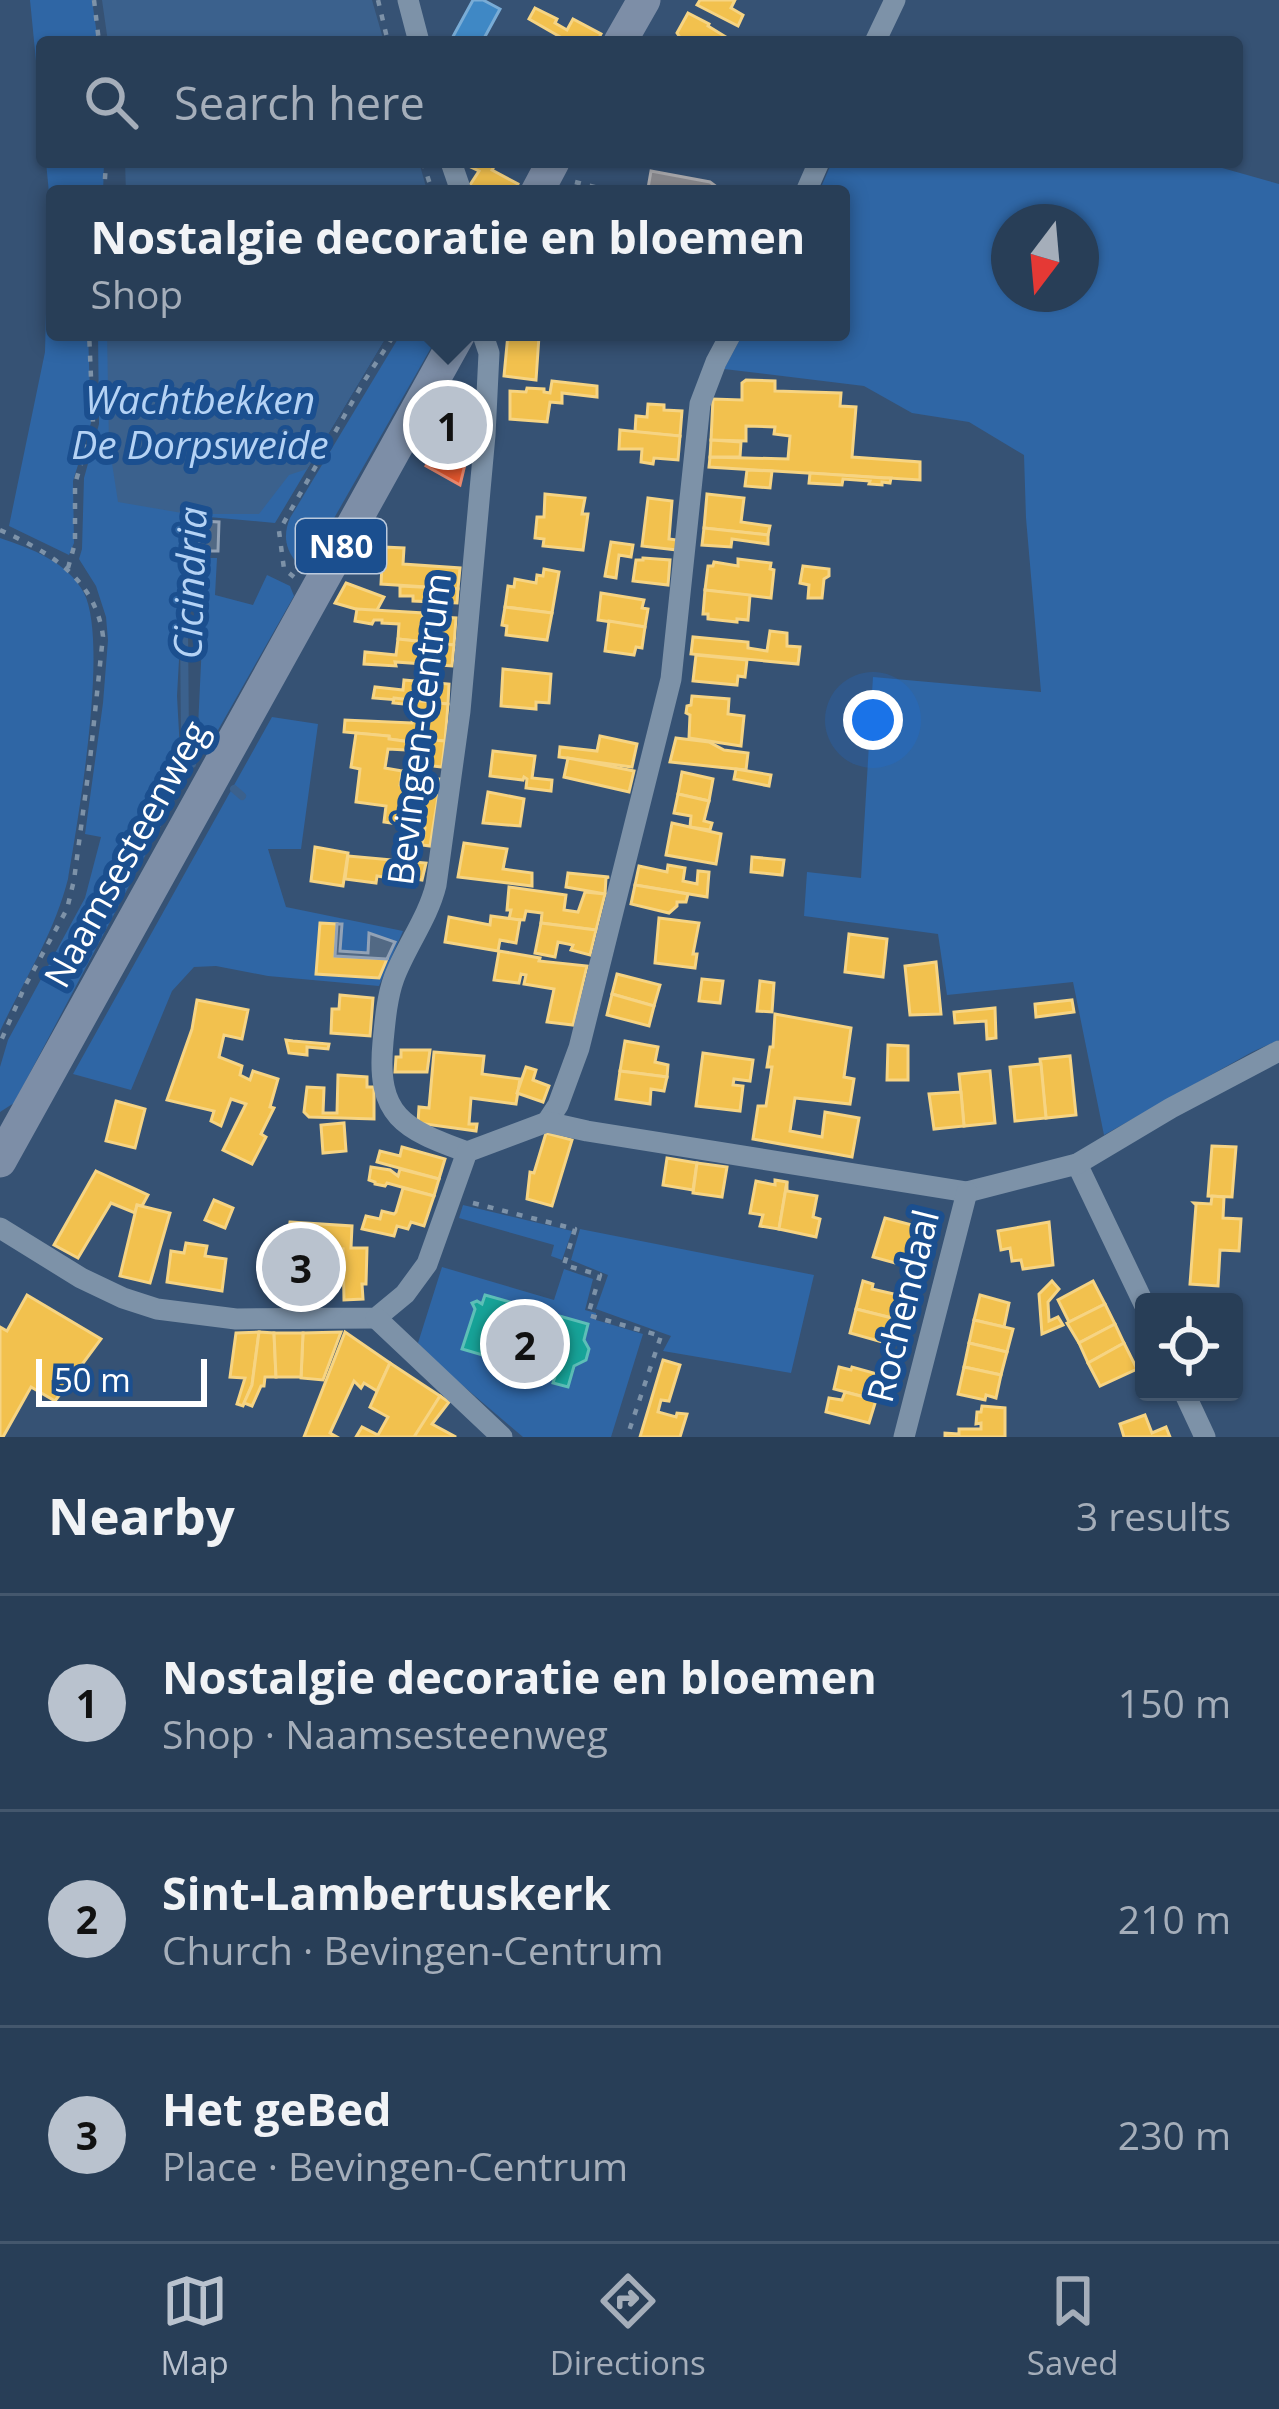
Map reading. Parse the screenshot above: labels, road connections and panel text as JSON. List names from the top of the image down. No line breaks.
{"streets":{"main road":["N80","Naamsesteenweg"],"street":["Bevingen-Centrum","Rochendaal"]},"water":["Wachtbekken De Dorpsweide","Cicindria"],"scale_bar":"50 m","north":"bottom","page":{"search":"Search here","popup":["Nostalgie decoratie en bloemen","Shop"],"pins":["1","3","2"],"scale":"50 m","heading":["Nearby","3 results"],"list":[{"mark":"1","name":"Nostalgie decoratie en bloemen","note":"Shop · Naamsesteenweg","value":"150 m"},{"mark":"2","name":"Sint-Lambertuskerk","note":"Church · Bevingen-Centrum","value":"210 m"},{"mark":"3","name":"Het geBed","note":"Place · Bevingen-Centrum","value":"230 m"}],"nav":["Map","Directions","Saved"]}}
